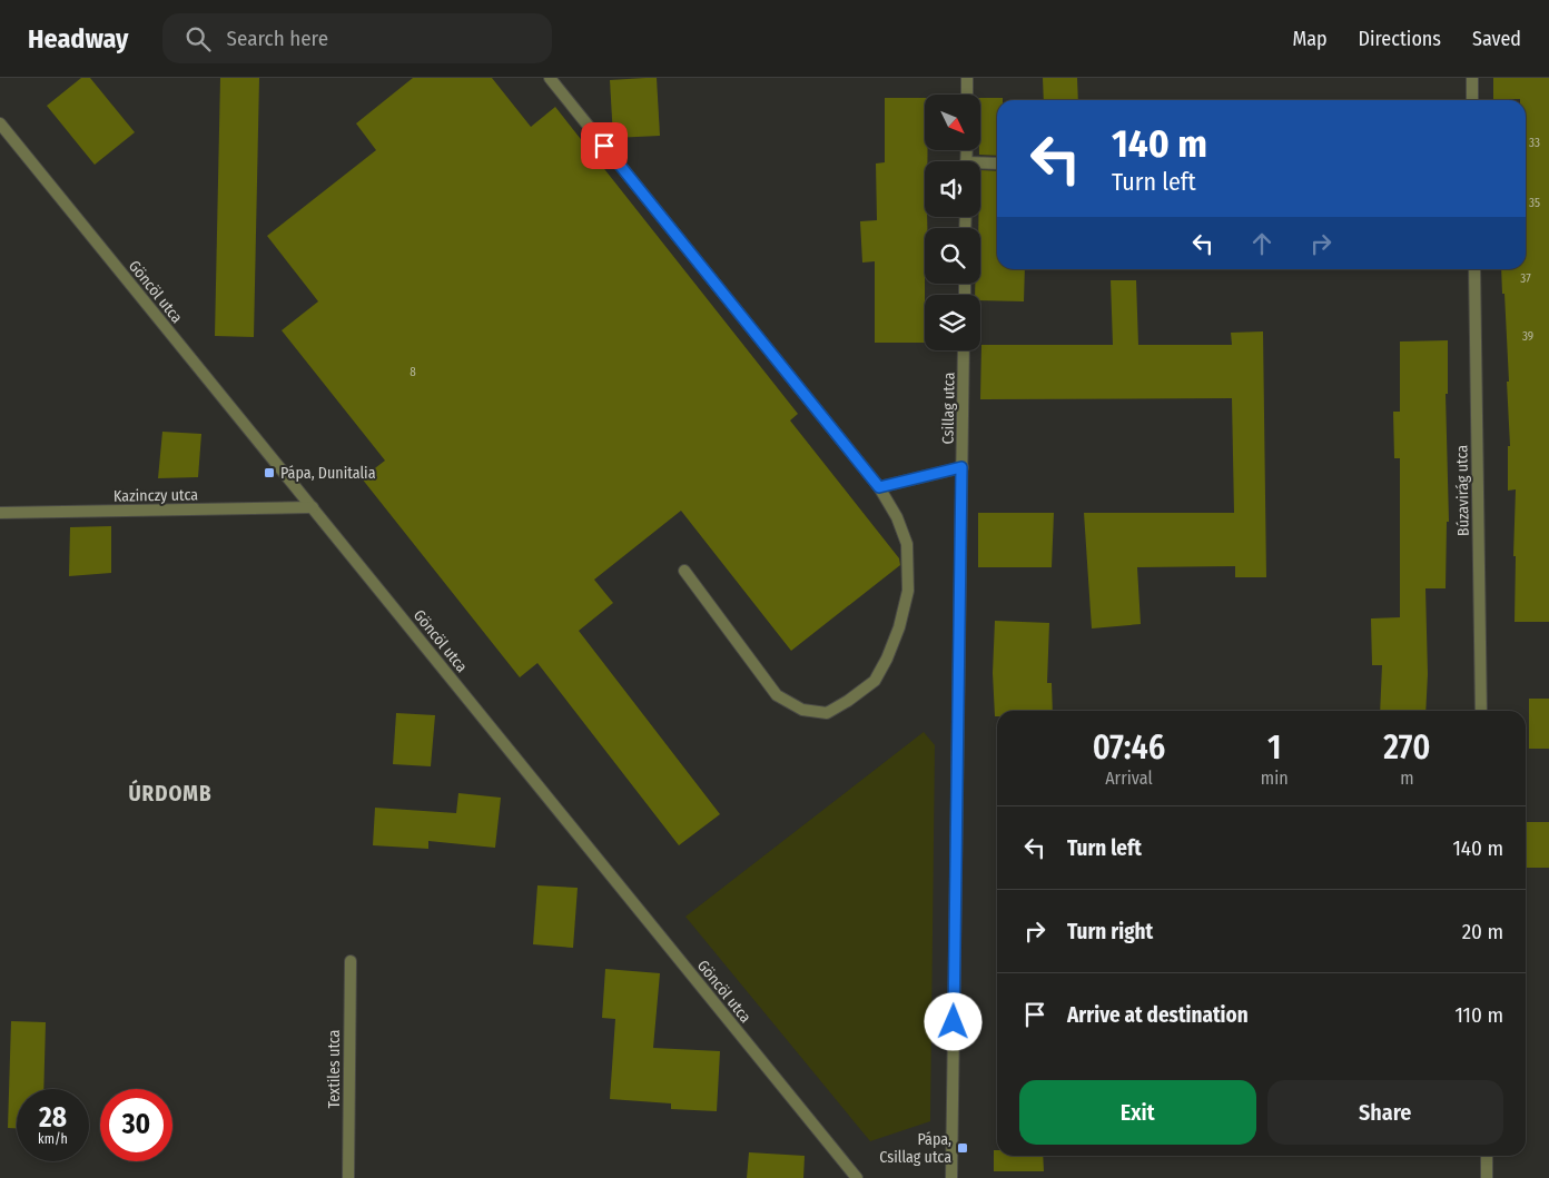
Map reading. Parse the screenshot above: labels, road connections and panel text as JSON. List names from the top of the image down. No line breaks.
{"streets":{"street":["Göncöl utca","Csillag utca","Búzavirág utca","Kazinczy utca","Textiles utca"]},"crossings":[["Göncöl utca","Kazinczy utca"]],"districts":["ÚRDOMB"],"places":{"transit":["Pápa, Dunitalia","Pápa, Csillag utca"]},"house_numbers":["33","35","37","39","8"],"north":"bottom right","page":{"header":"Headway","search":"Search here","nav":["Map","Directions","Saved"],"turn":["140 m","Turn left"],"eta":["07:46","Arrival","1","min","270","m"],"list":[{"name":"Turn left","value":"140 m"},{"name":"Turn right","value":"20 m"},{"name":"Arrive at destination","value":"110 m"}],"buttons":["Exit","Share"],"speed":"28 km/h","limit":"30"}}
